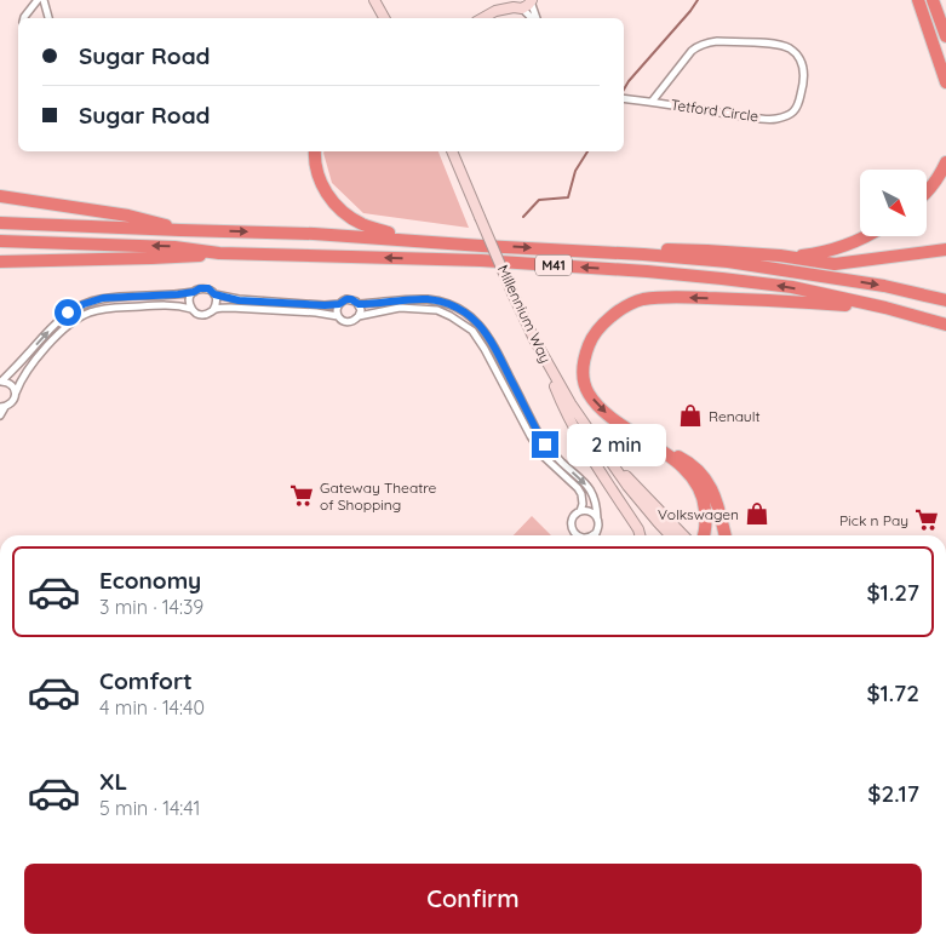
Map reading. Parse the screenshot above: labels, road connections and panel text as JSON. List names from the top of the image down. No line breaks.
{"streets":{"highway":["M41"],"street":["Tetford Circle","Millennium Way"]},"places":{"shop":["Renault","Volkswagen"],"supermarket":["Gateway Theatre of Shopping","Pick n Pay"]},"north":"bottom right","page":{"banner":["Sugar Road","Sugar Road"],"bubble":"2 min","list":[{"name":"Economy","note":"3 min · 14:39","value":"$1.27"},{"name":"Comfort","note":"4 min · 14:40","value":"$1.72"},{"name":"XL","note":"5 min · 14:41","value":"$2.17"}],"buttons":"Confirm"}}
